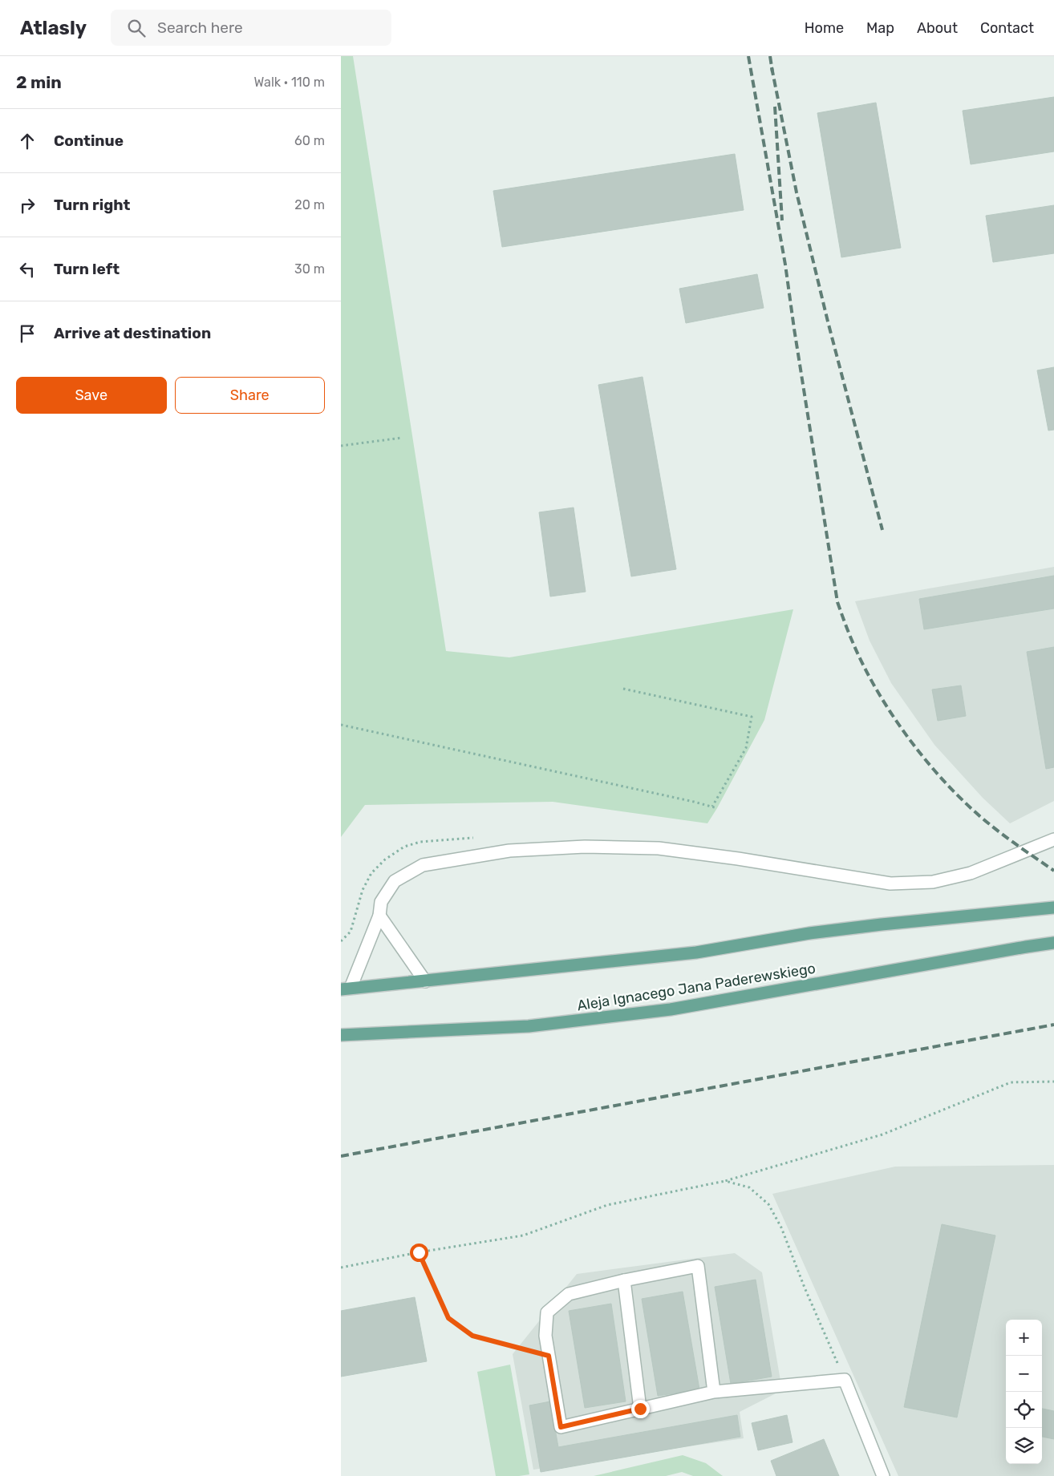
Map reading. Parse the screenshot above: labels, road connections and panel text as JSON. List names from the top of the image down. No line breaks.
{"streets":{"main road":["Aleja Ignacego Jana Paderewskiego"]},"page":{"header":"Atlasly","search":"Search here","nav":["Home","Map","About","Contact"],"heading":["2 min","Walk · 110 m"],"list":[["Continue","60 m"],["Turn right","20 m"],["Turn left","30 m"],"Arrive at destination"],"buttons":["Save","Share"],"map_buttons":["+","−"]}}
